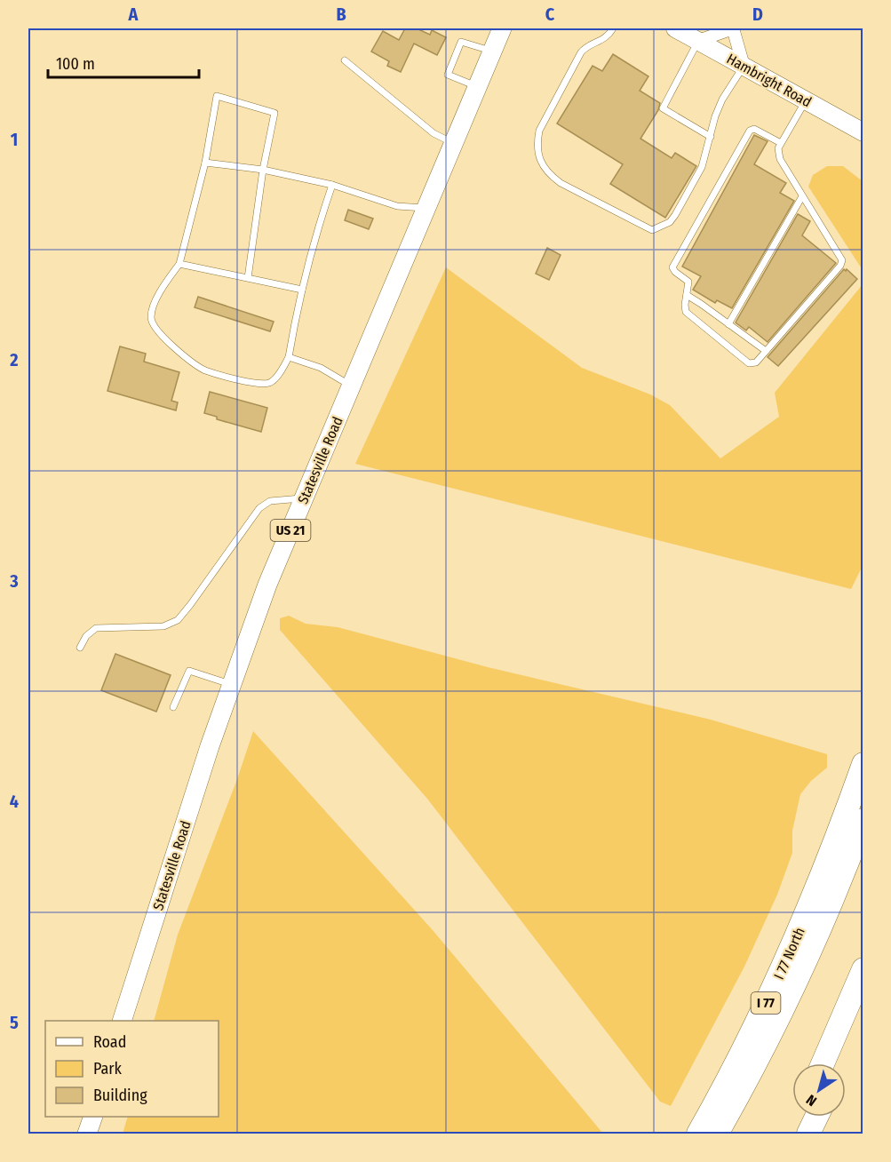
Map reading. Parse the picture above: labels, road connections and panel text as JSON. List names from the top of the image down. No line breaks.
{"streets":{"highway":["I 77 North","I 77"],"main road":["Hambright Road","Statesville Road","US 21"]},"legend":["Road","Park","Building"],"scale_bar":"100 m","north":"bottom left","grid":{"columns":["A","B","C","D"],"rows":["1","2","3","4","5"]}}
